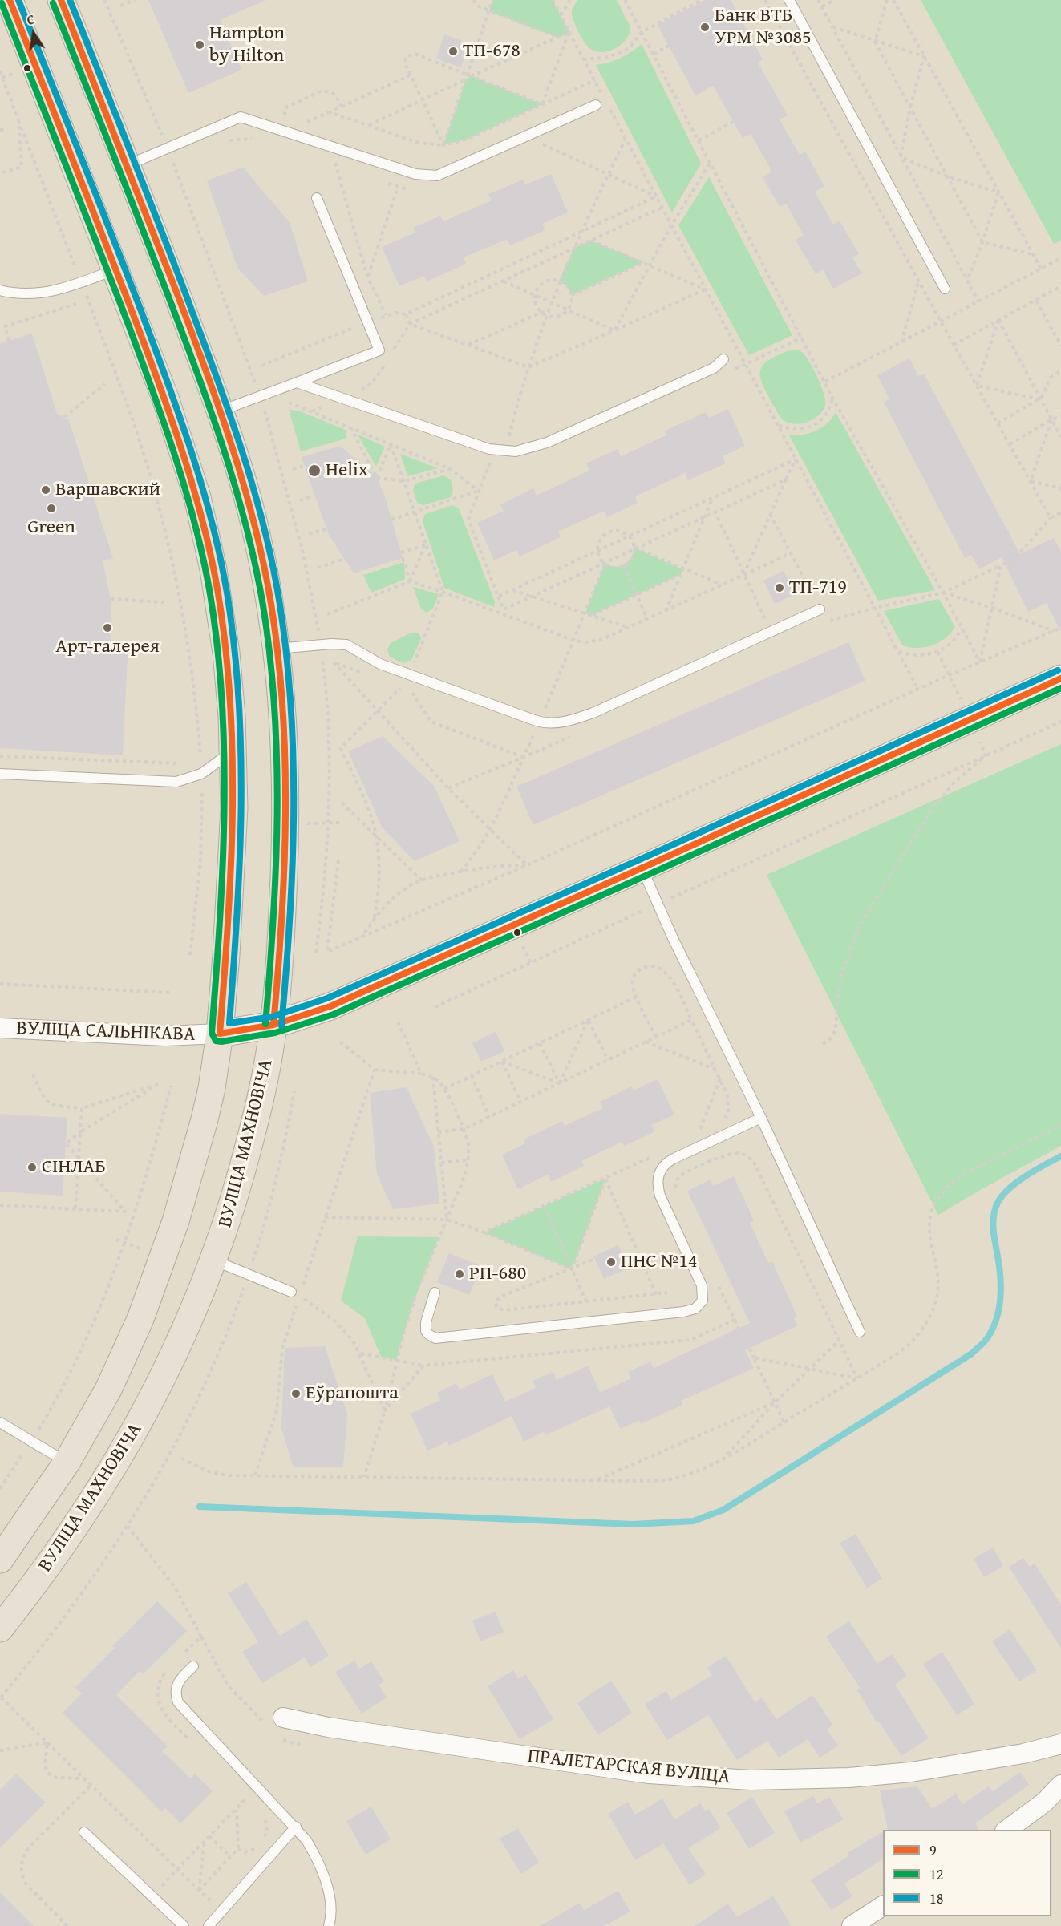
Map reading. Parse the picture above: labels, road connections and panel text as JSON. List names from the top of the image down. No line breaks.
{"streets":{"main road":["ВУЛІЦА МАХНОВІЧА"],"street":["ВУЛІЦА САЛЬНІКАВА","ПРАЛЕТАРСКАЯ ВУЛІЦА"]},"crossings":[["ВУЛІЦА САЛЬНІКАВА","ВУЛІЦА МАХНОВІЧА"]],"places":["Банк ВТБ УРМ №3085","Hampton by Hilton","ТП-678","Helix","Варшавский","Green","ТП-719","Арт-галерея","СІНЛАБ","ПНС №14","РП-680","Еўрапошта"],"lines":["transit line 9","transit line 18","transit line 12"],"legend":["9","12","18"],"north":"top"}
